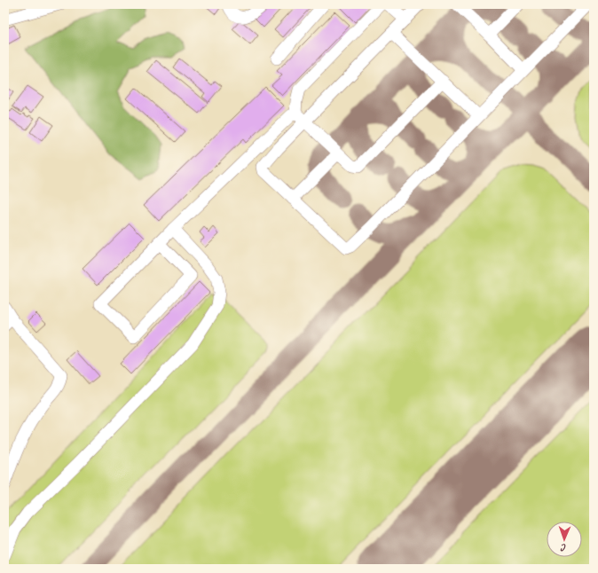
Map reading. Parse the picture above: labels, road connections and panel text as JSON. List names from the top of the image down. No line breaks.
{"north":"bottom"}
